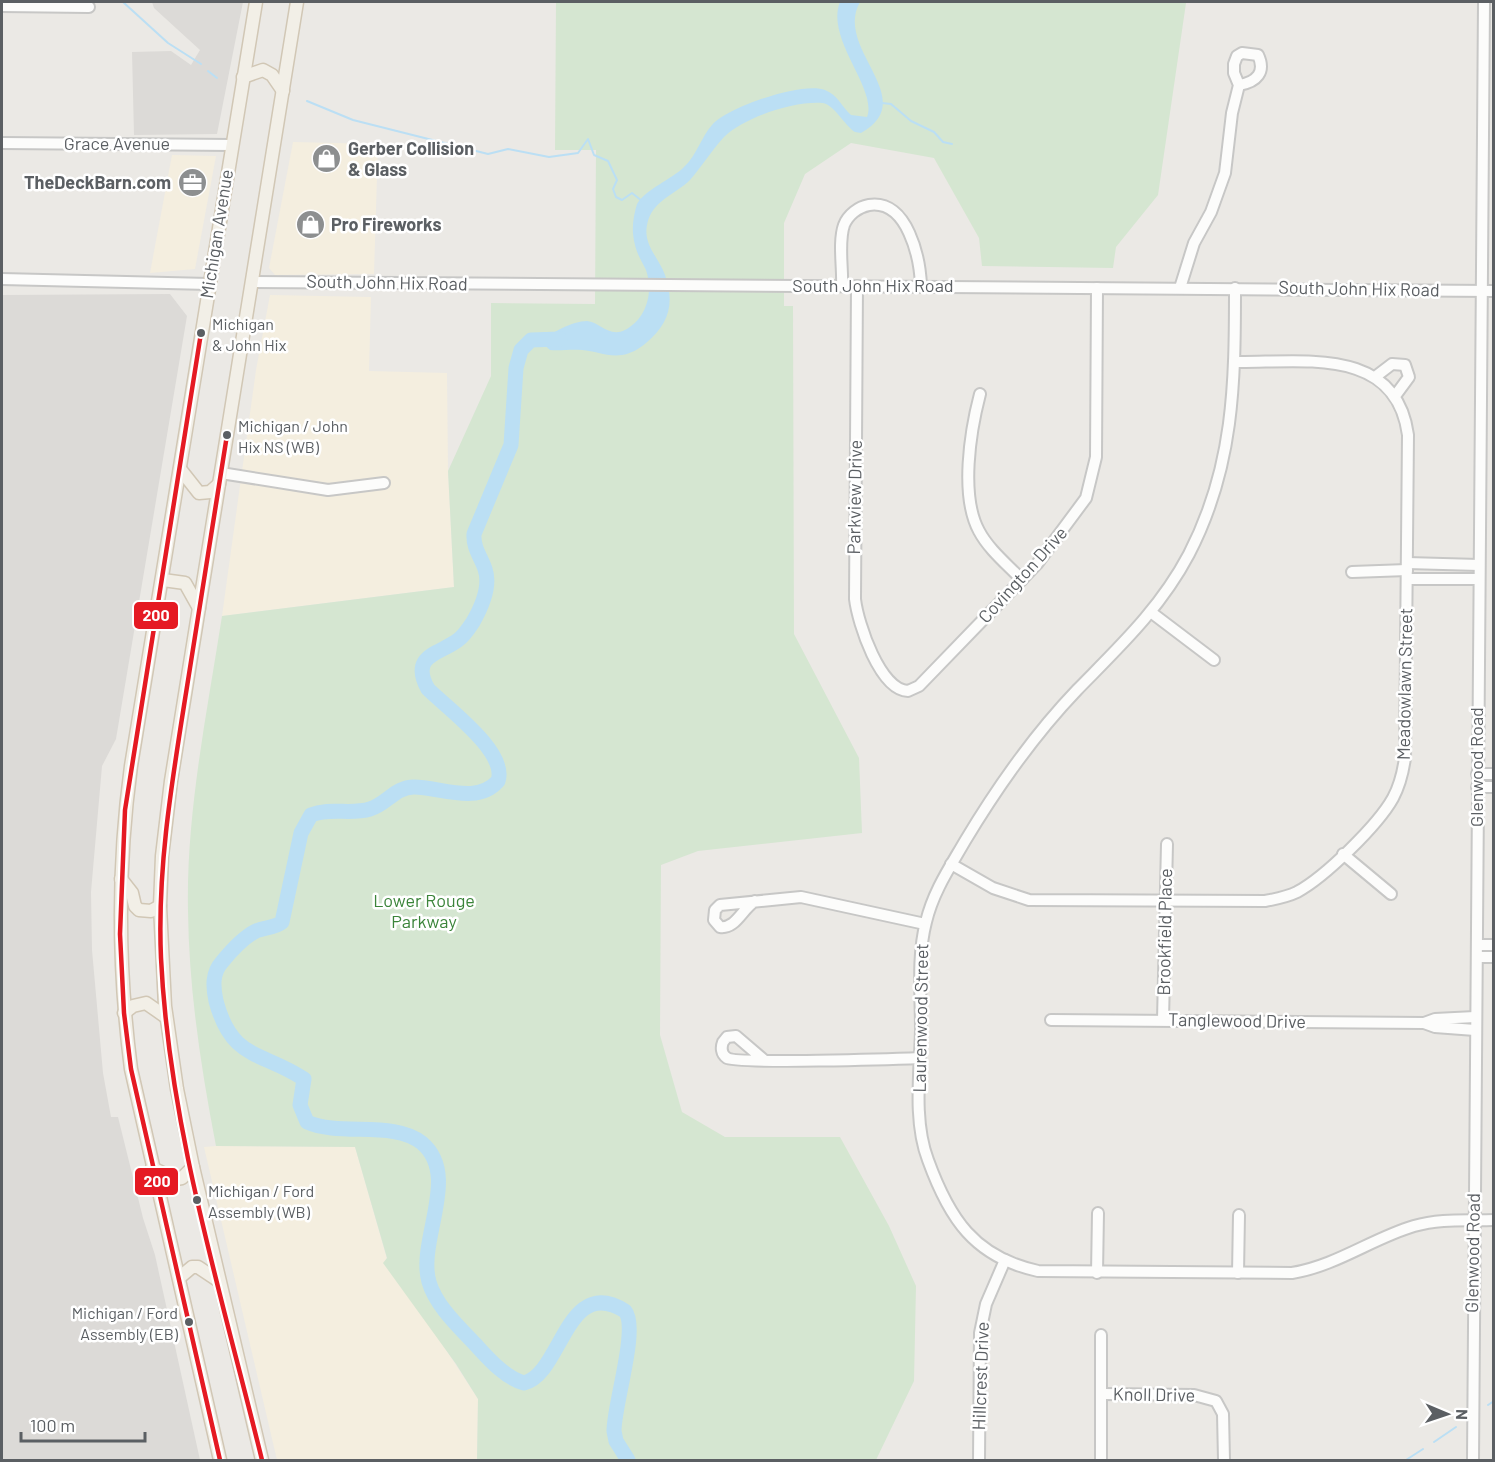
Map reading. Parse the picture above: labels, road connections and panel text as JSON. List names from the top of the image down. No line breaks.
{"streets":{"main road":["Michigan Avenue"],"street":["Grace Avenue","South John Hix Road","Parkview Drive","Covington Drive","Meadowlawn Street","Glenwood Road","Brookfield Place","Laurenwood Street","Tanglewood Drive","Hillcrest Drive","Knoll Drive"]},"crossings":[["Grace Avenue","Michigan Avenue"],["South John Hix Road","Parkview Drive"],["South John Hix Road","Covington Drive"],["South John Hix Road","Glenwood Road"],["South John Hix Road","Laurenwood Street"],["Parkview Drive","Covington Drive"],["Meadowlawn Street","Brookfield Place"],["Meadowlawn Street","Laurenwood Street"],["Glenwood Road","Laurenwood Street"],["Glenwood Road","Tanglewood Drive"],["Brookfield Place","Tanglewood Drive"],["Laurenwood Street","Hillcrest Drive"]],"parks":["Lower Rouge Parkway"],"places":{"shop":["Gerber Collision & Glass","Pro Fireworks"],"office":["TheDeckBarn.com"],"other":["Michigan & John Hix","Michigan / John Hix NS (WB)","Michigan / Ford Assembly (WB)","Michigan / Ford Assembly (EB)"]},"lines":["transit line 200"],"scale_bar":"100 m","north":"right"}
